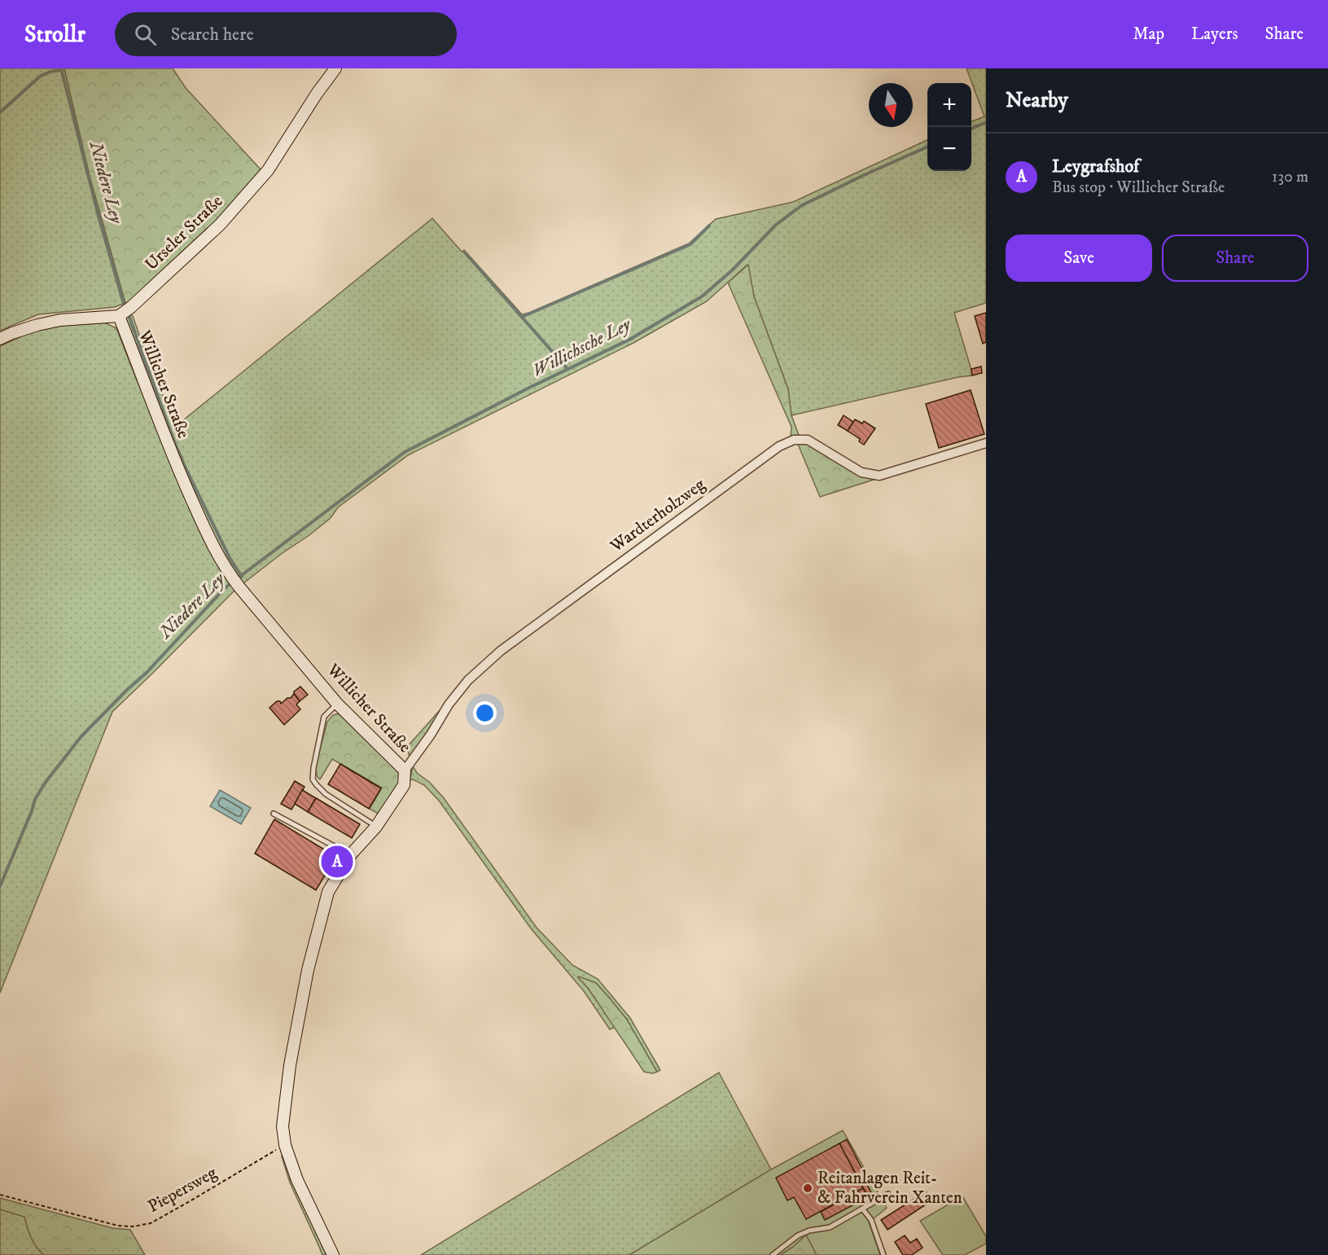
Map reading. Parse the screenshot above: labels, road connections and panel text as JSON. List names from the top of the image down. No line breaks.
{"streets":{"street":["Urseler Straße","Willicher Straße","Wardterholzweg"],"path":["Piepersweg"]},"crossings":[["Urseler Straße","Willicher Straße"],["Willicher Straße","Wardterholzweg"],["Willicher Straße","Piepersweg"]],"water":["Niedere Ley","Willichsche Ley"],"places":["Reitanlagen Reit- & Fahrverein Xanten"],"north":"bottom","page":{"header":"Strollr","search":"Search here","nav":["Map","Layers","Share"],"heading":"Nearby","map_buttons":["+","−"],"list":[{"mark":"A","name":"Leygrafshof","note":"Bus stop · Willicher Straße","value":"130 m"}],"buttons":["Save","Share"],"pins":"A"}}
